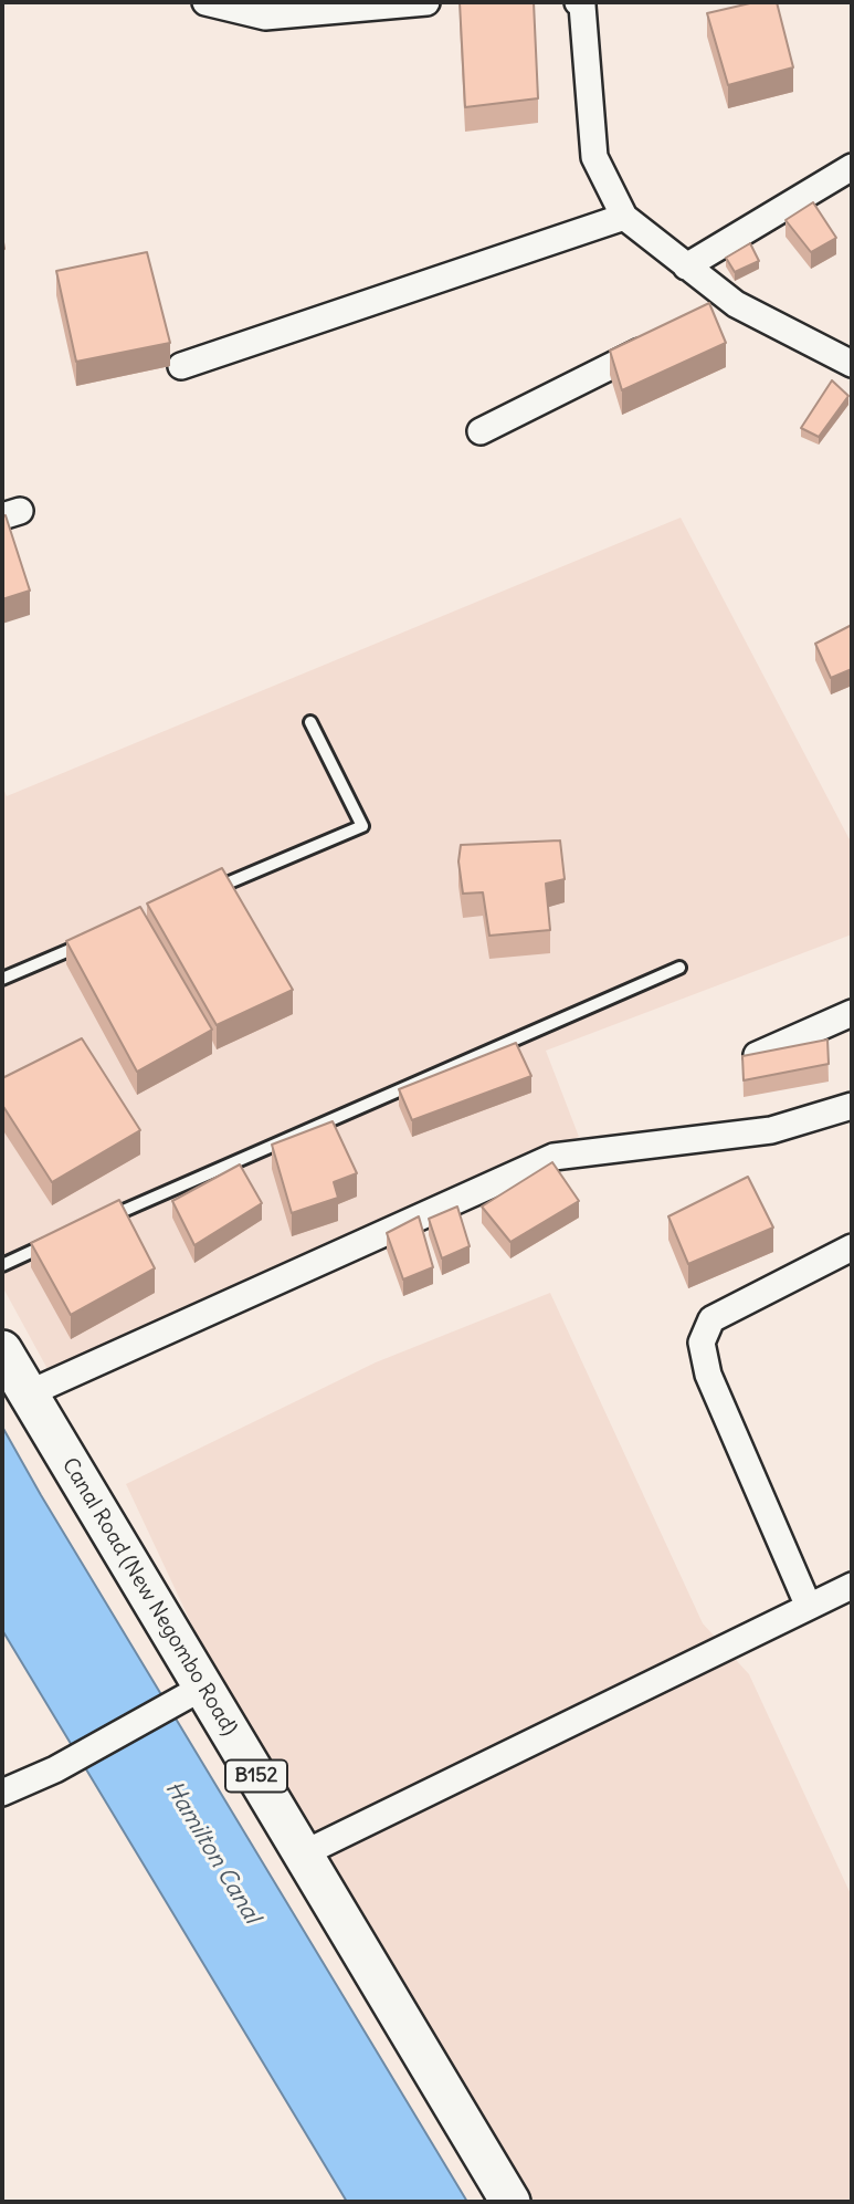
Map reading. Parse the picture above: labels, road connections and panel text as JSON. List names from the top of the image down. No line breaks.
{"streets":{"main road":["Canal Road (New Negombo Road)","B152"]},"water":["Hamilton Canal"]}
